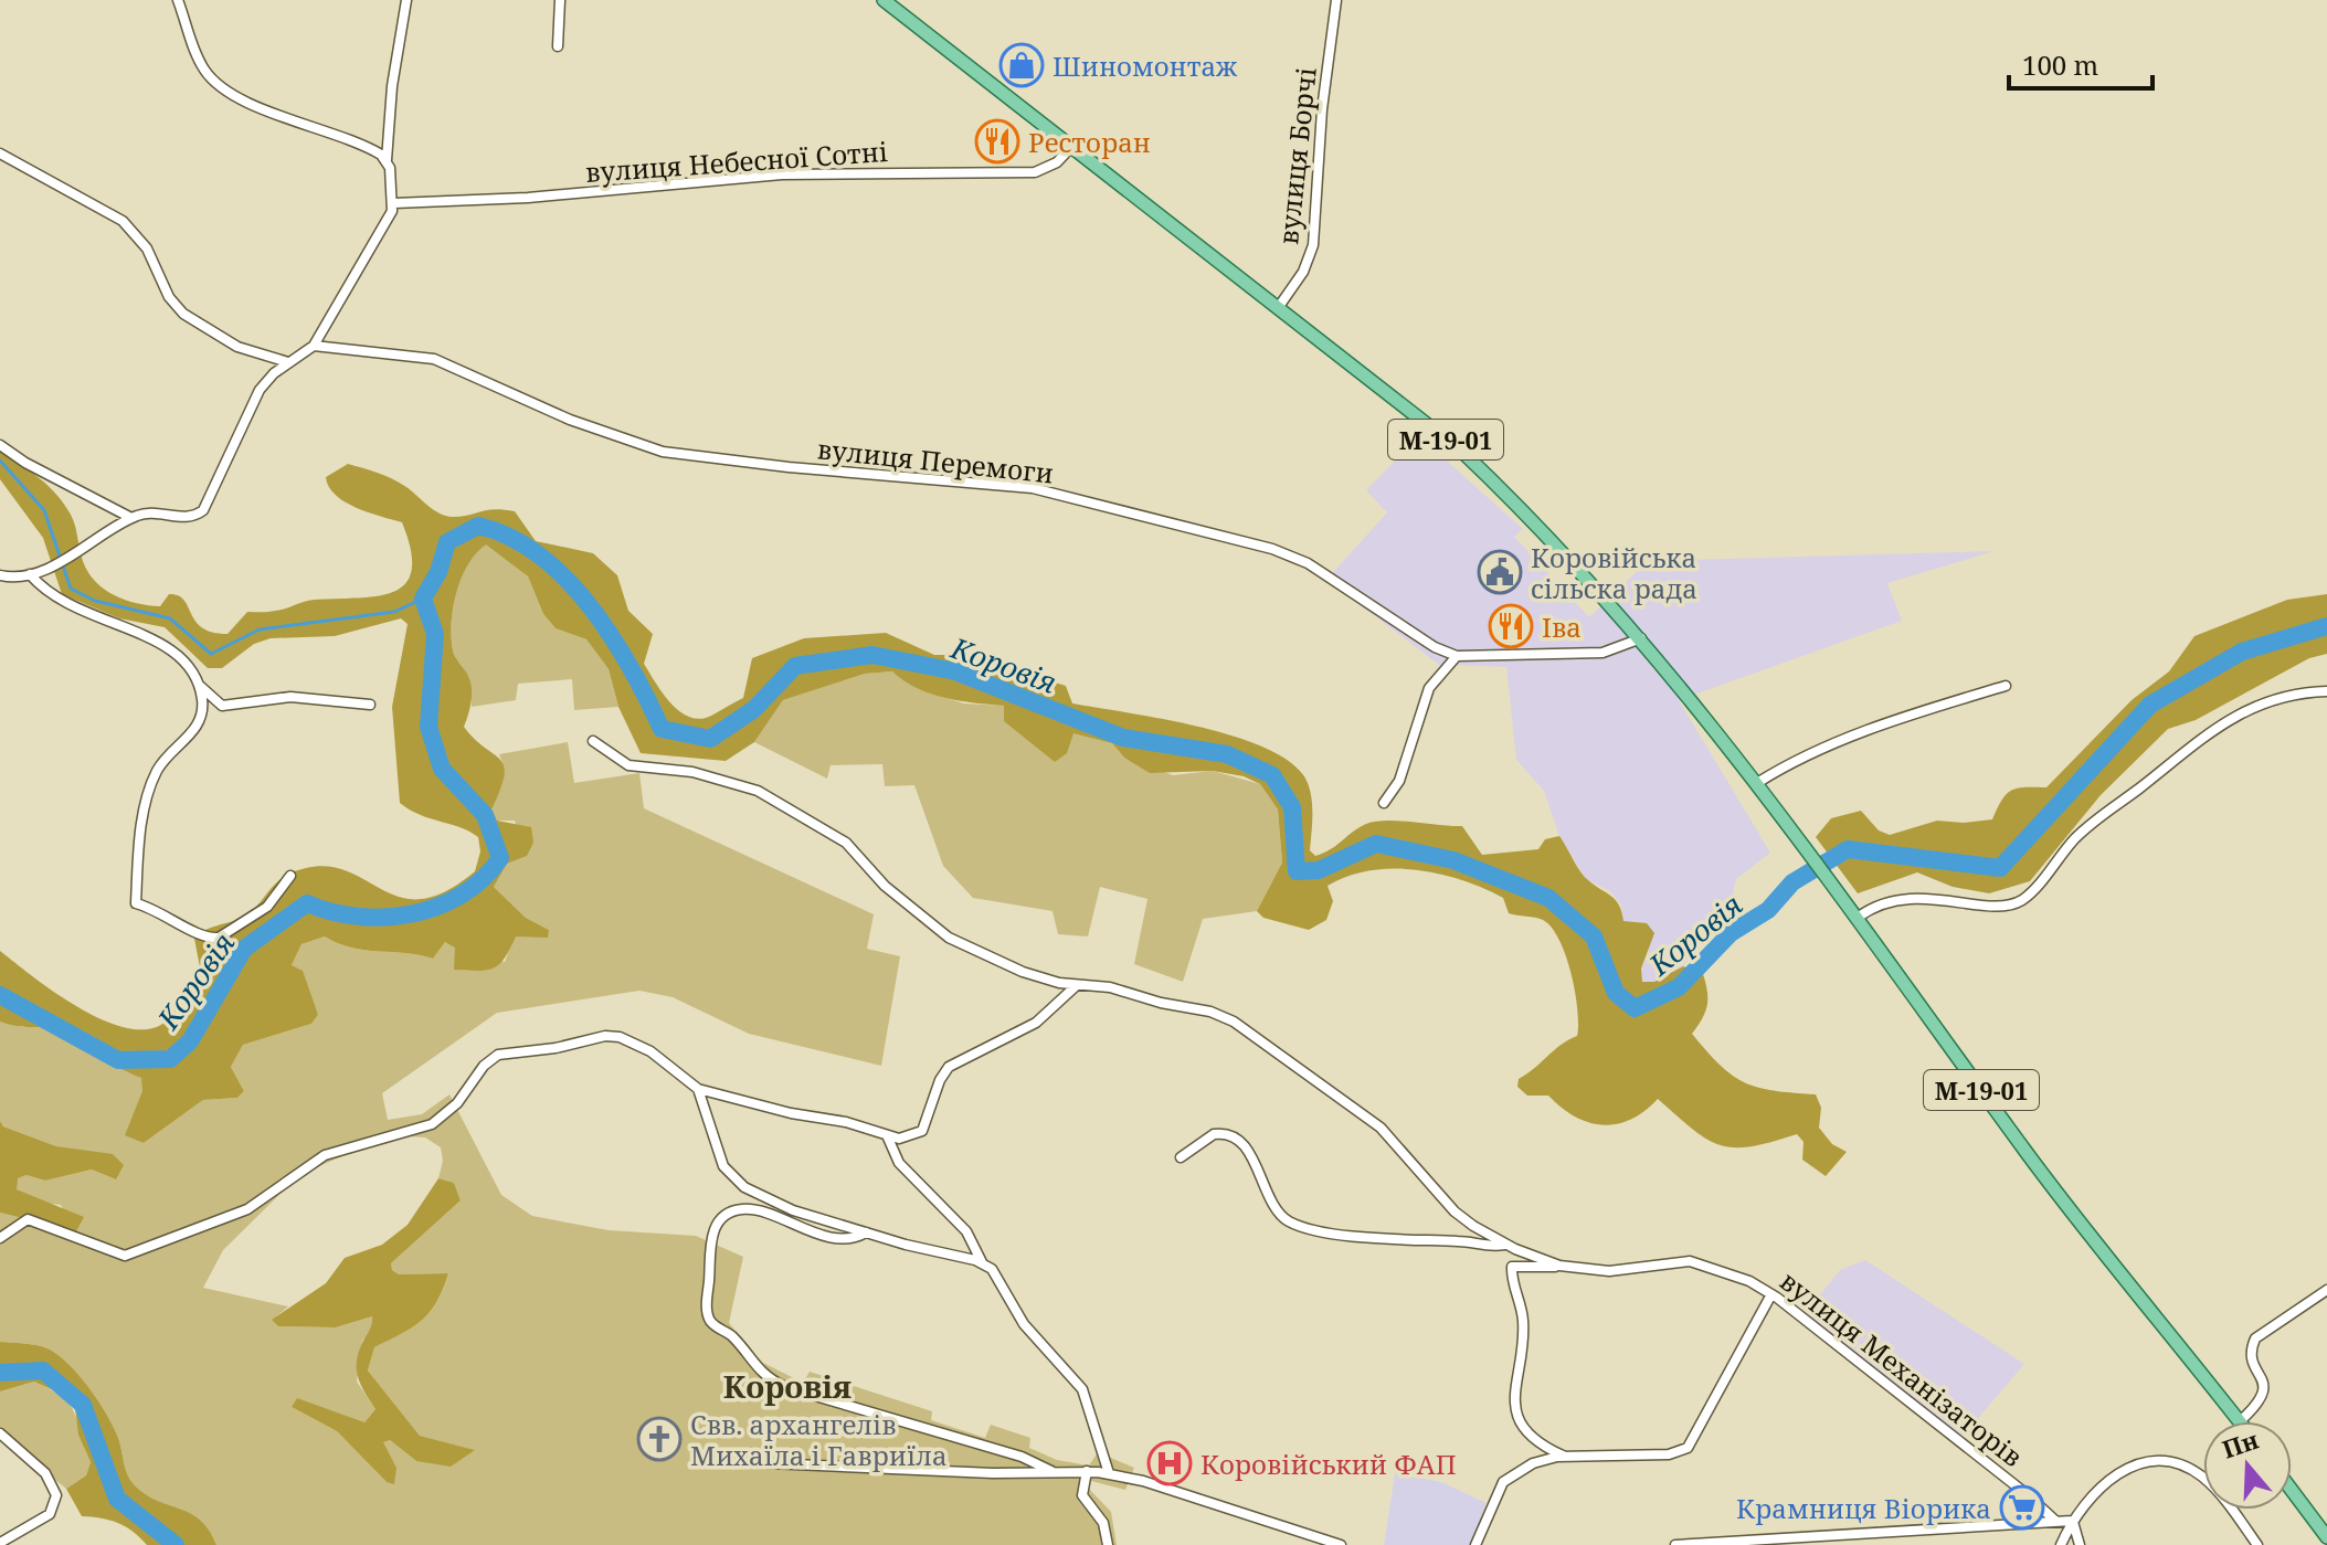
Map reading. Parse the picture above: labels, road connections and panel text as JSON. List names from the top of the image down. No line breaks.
{"streets":{"main road":["М-19-01"],"street":["вулиця Борчі","вулиця Небесної Сотні","вулиця Перемоги","вулиця Механізаторів"]},"crossings":[["вулиця Борчі","М-19-01"],["вулиця Небесної Сотні","М-19-01"],["М-19-01","вулиця Перемоги"]],"districts":["Коровія"],"water":["Коровія"],"places":{"shop":["Шиномонтаж"],"restaurant":["Ресторан","Іва"],"public building":["Коровійська сільска рада"],"church":["Свв. архангелів Михаїла і Гавриїла"],"hospital":["Коровійський ФАП"],"supermarket":["Крамниця Віорика"]},"scale_bar":"100 m","north":"top"}
